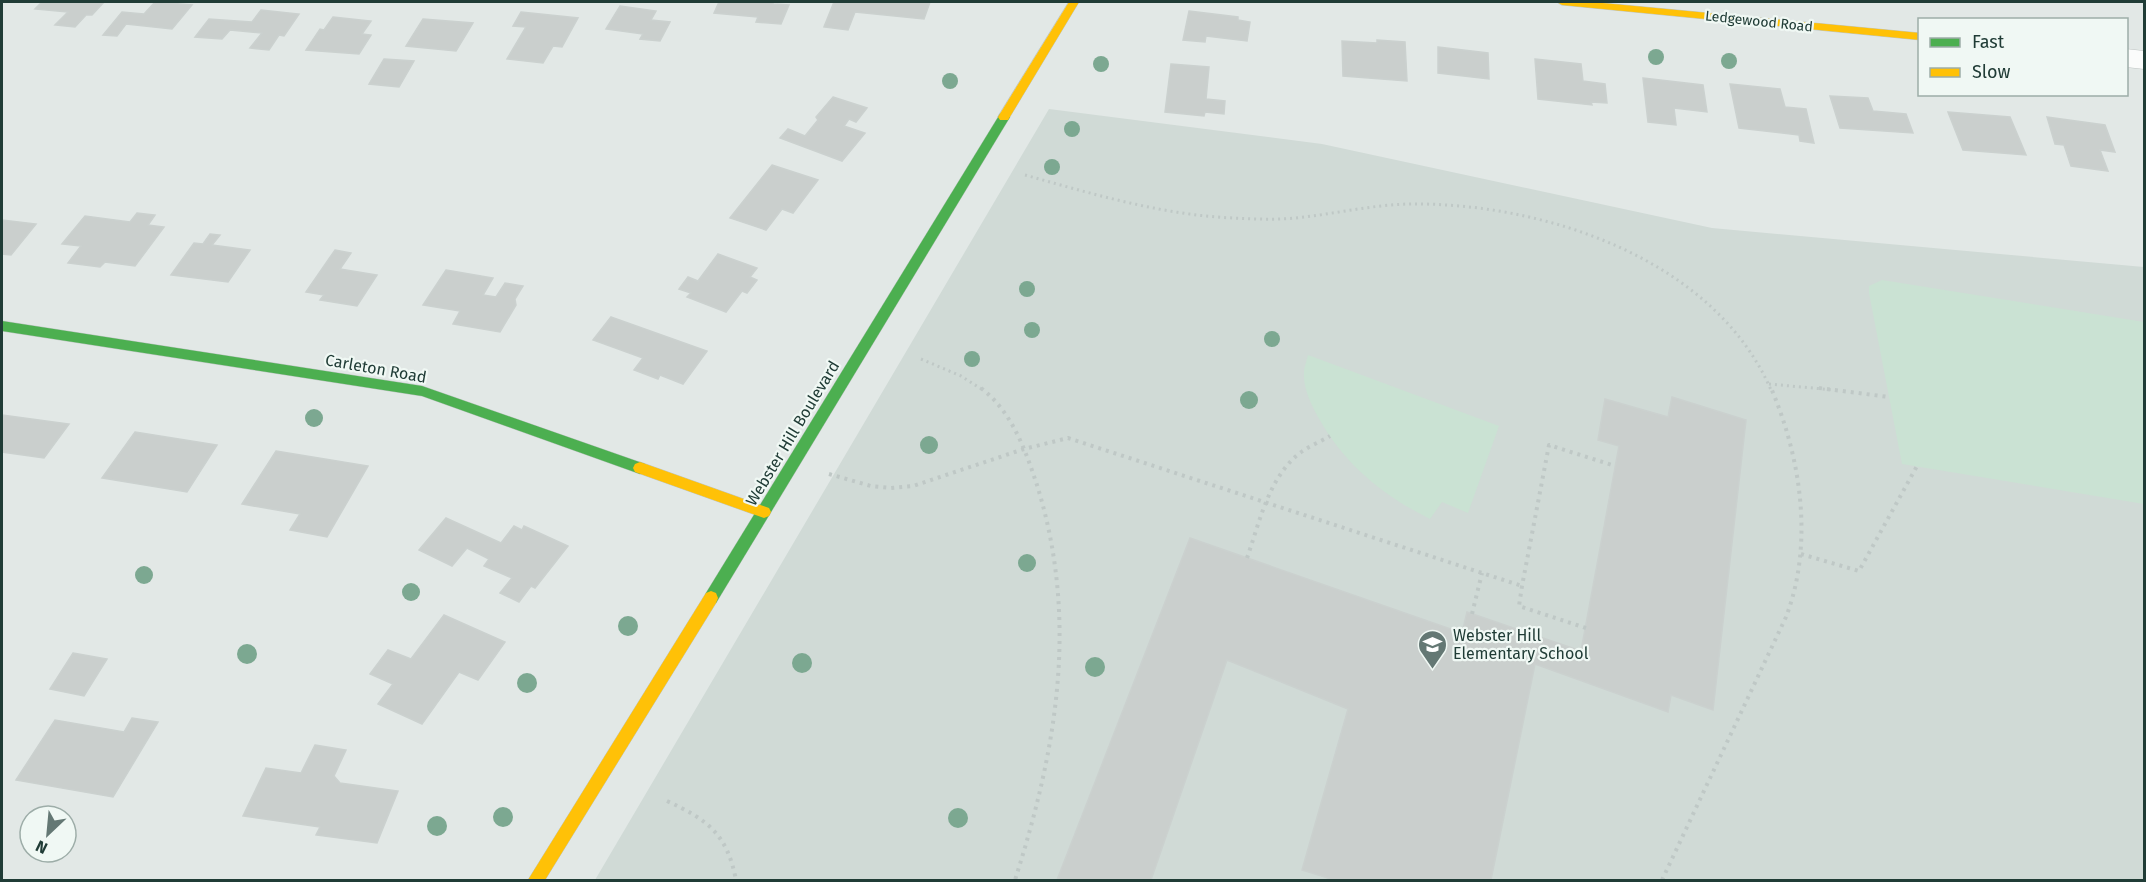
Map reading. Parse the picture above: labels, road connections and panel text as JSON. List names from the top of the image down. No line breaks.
{"streets":{"street":["Ledgewood Road","Carleton Road","Webster Hill Boulevard"]},"crossings":[["Carleton Road","Webster Hill Boulevard"]],"places":{"school or university":["Webster Hill Elementary School"]},"legend":["Fast","Slow"],"north":"bottom left"}
